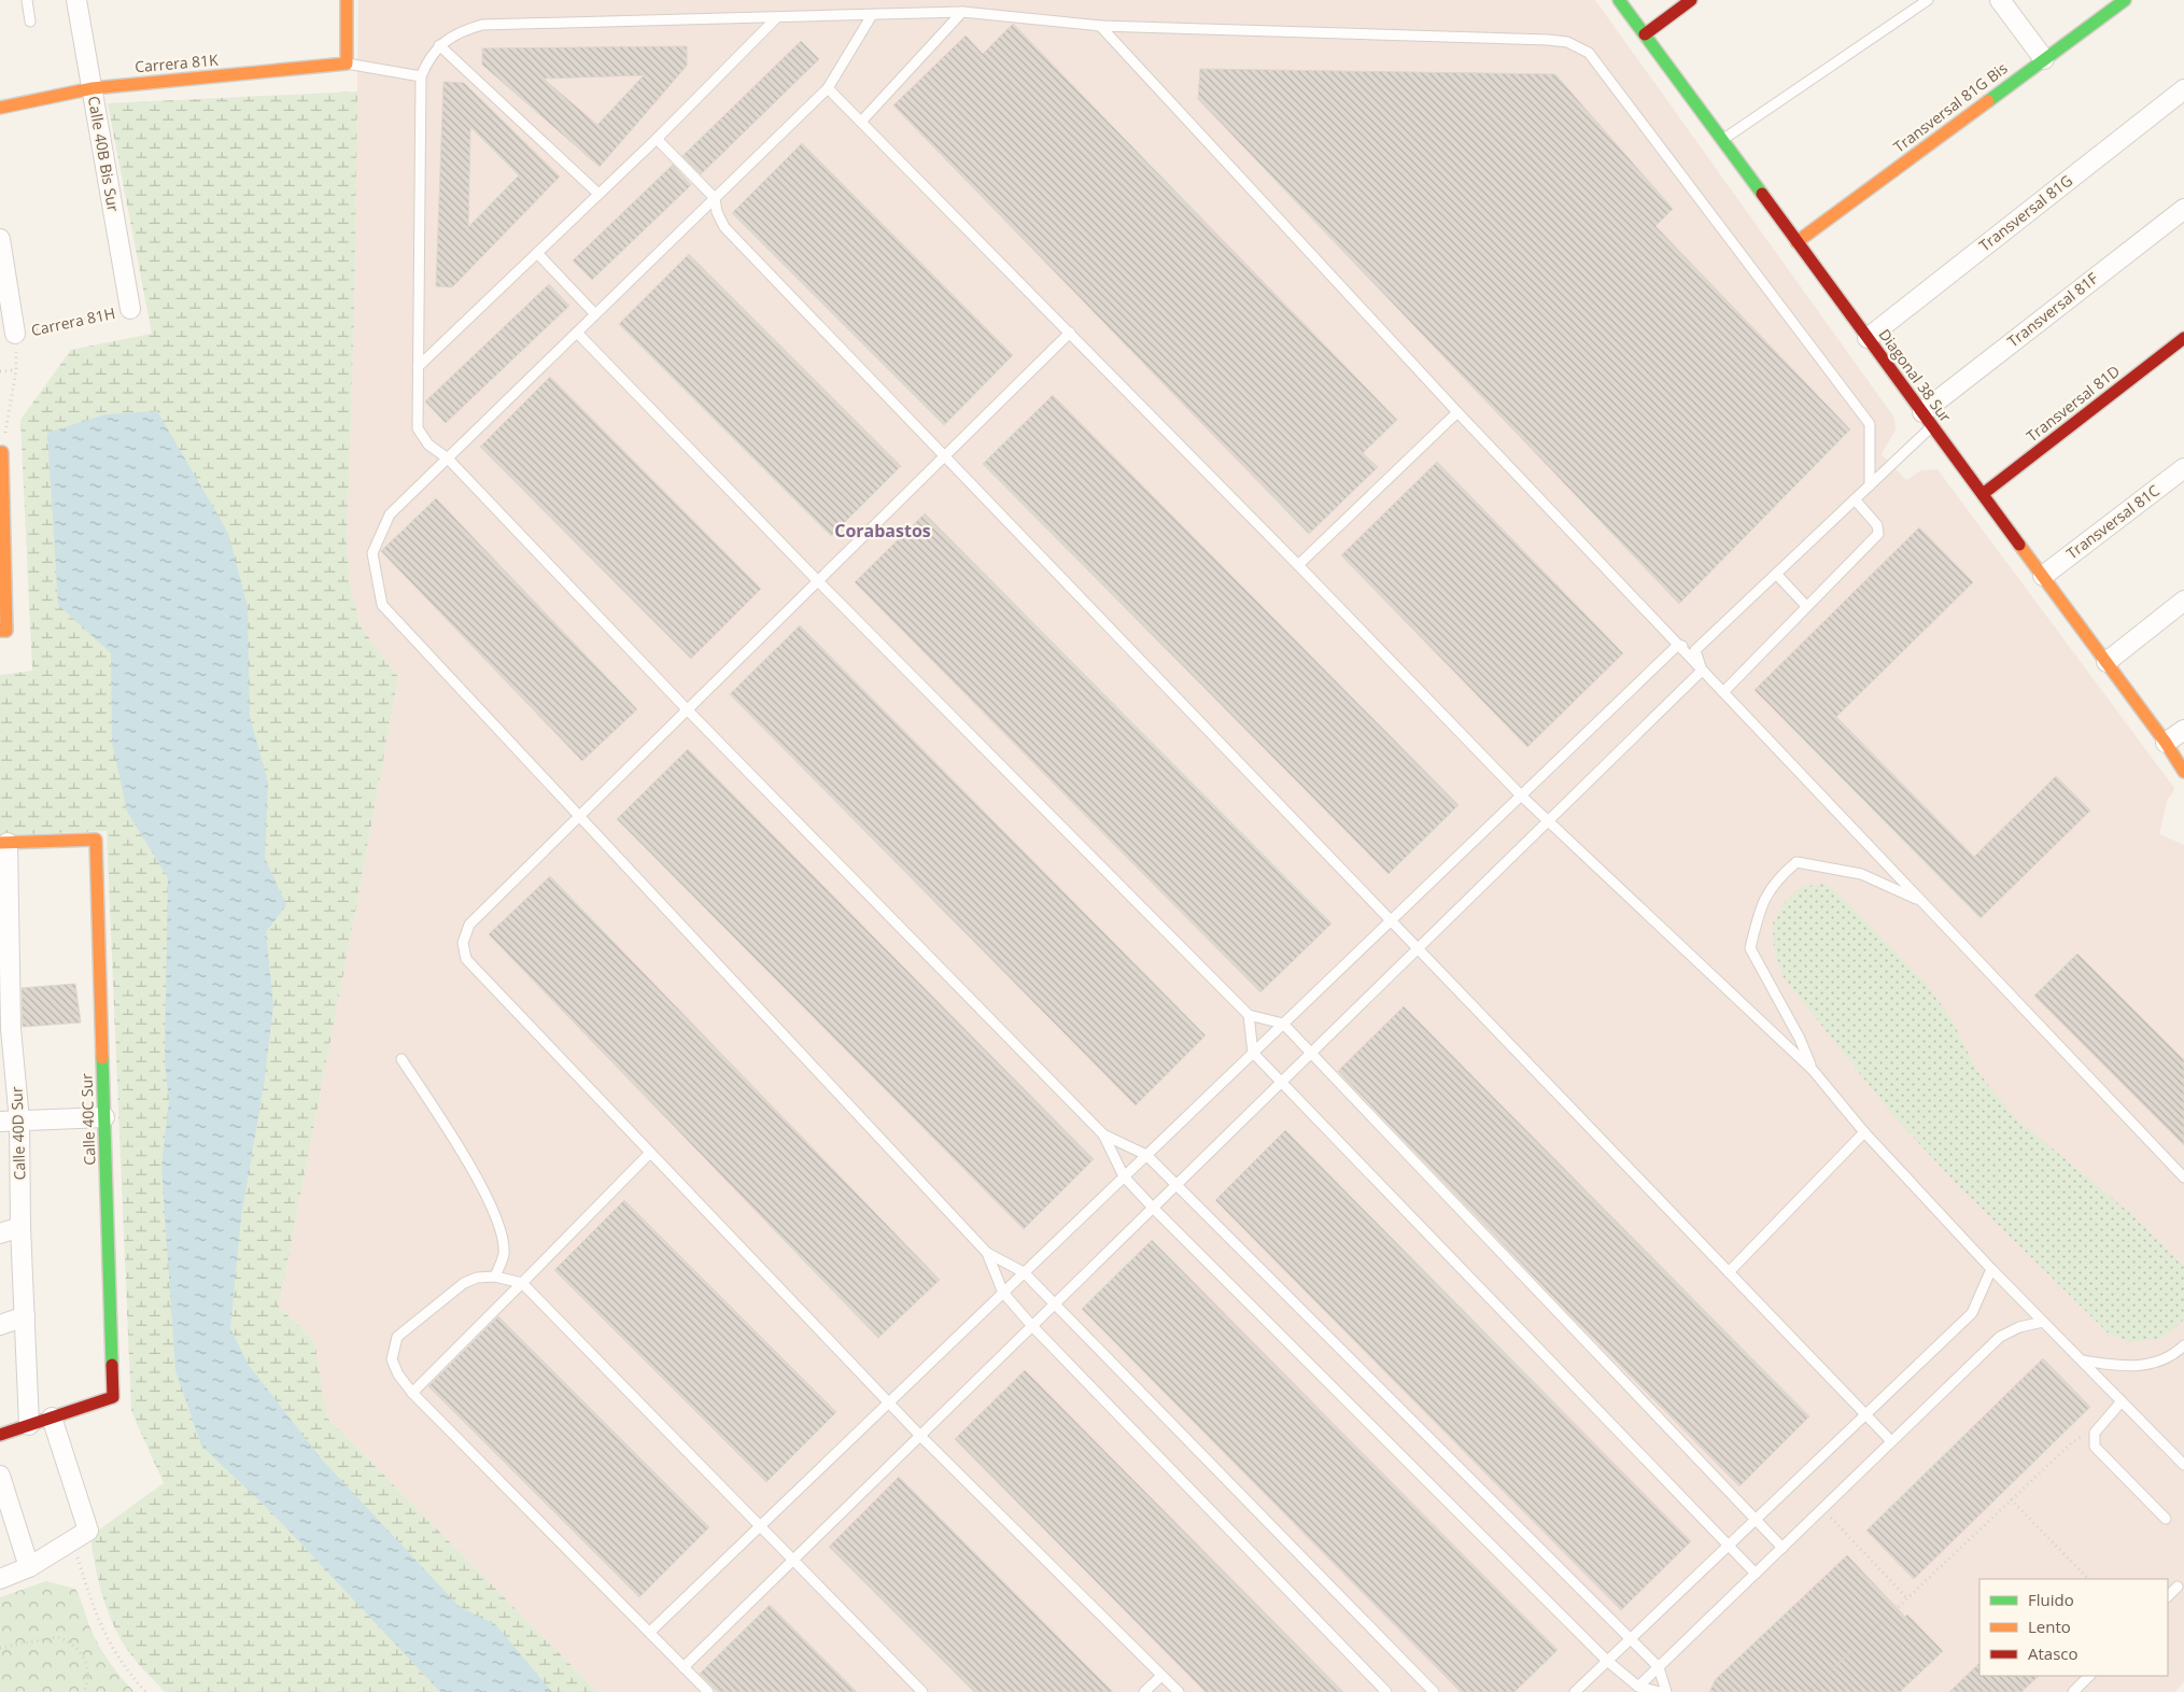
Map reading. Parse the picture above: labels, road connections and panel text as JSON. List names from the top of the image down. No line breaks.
{"streets":{"street":["Carrera 81K","Transversal 81G Bis","Calle 40B Bis Sur","Transversal 81G","Transversal 81F","Diagonal 38 Sur","Transversal 81D","Transversal 81C","Calle 40C Sur","Calle 40D Sur"],"path":["Carrera 81H"]},"crossings":[["Carrera 81K","Calle 40B Bis Sur"],["Transversal 81G Bis","Diagonal 38 Sur"],["Calle 40B Bis Sur","Carrera 81H"],["Transversal 81G","Diagonal 38 Sur"],["Transversal 81F","Diagonal 38 Sur"],["Diagonal 38 Sur","Transversal 81D"],["Diagonal 38 Sur","Transversal 81C"],["Calle 40C Sur","Calle 40D Sur"]],"districts":["Corabastos"],"legend":["Fluido","Lento","Atasco"]}
